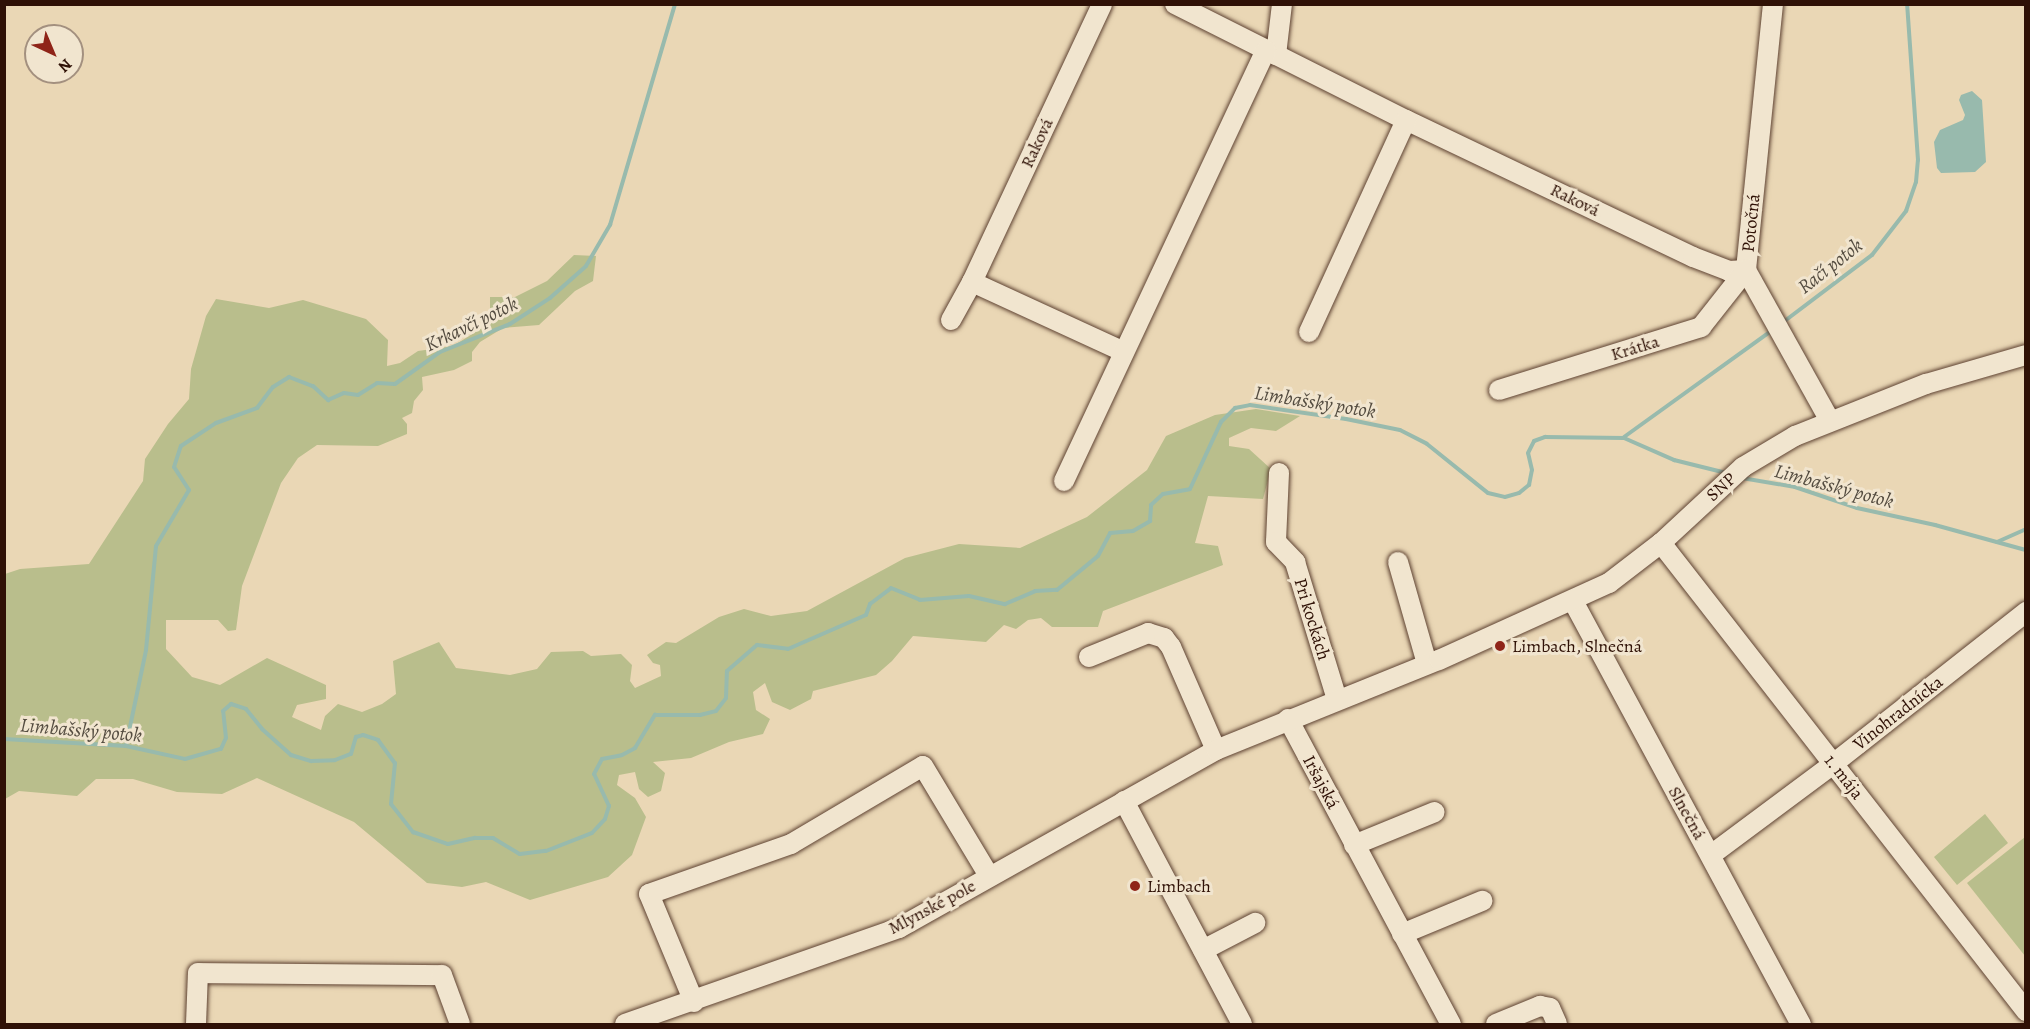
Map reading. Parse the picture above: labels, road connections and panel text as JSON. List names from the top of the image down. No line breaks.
{"streets":{"street":["Raková","Potočná","Krátka","SNP","Pri kockách","Vinohradnícka","1. mája","Iršajská","Slnečná","Mlynské pole"]},"crossings":[["Raková","Potočná"],["Raková","Krátka"],["Potočná","Krátka"],["Potočná","SNP"],["SNP","1. mája"],["SNP","Slnečná"],["Vinohradnícka","1. mája"],["Vinohradnícka","Slnečná"]],"water":["Račí potok","Krkavčí potok","Limbašský potok"],"places":["Limbach, Slnečná","Limbach"],"north":"bottom right"}
